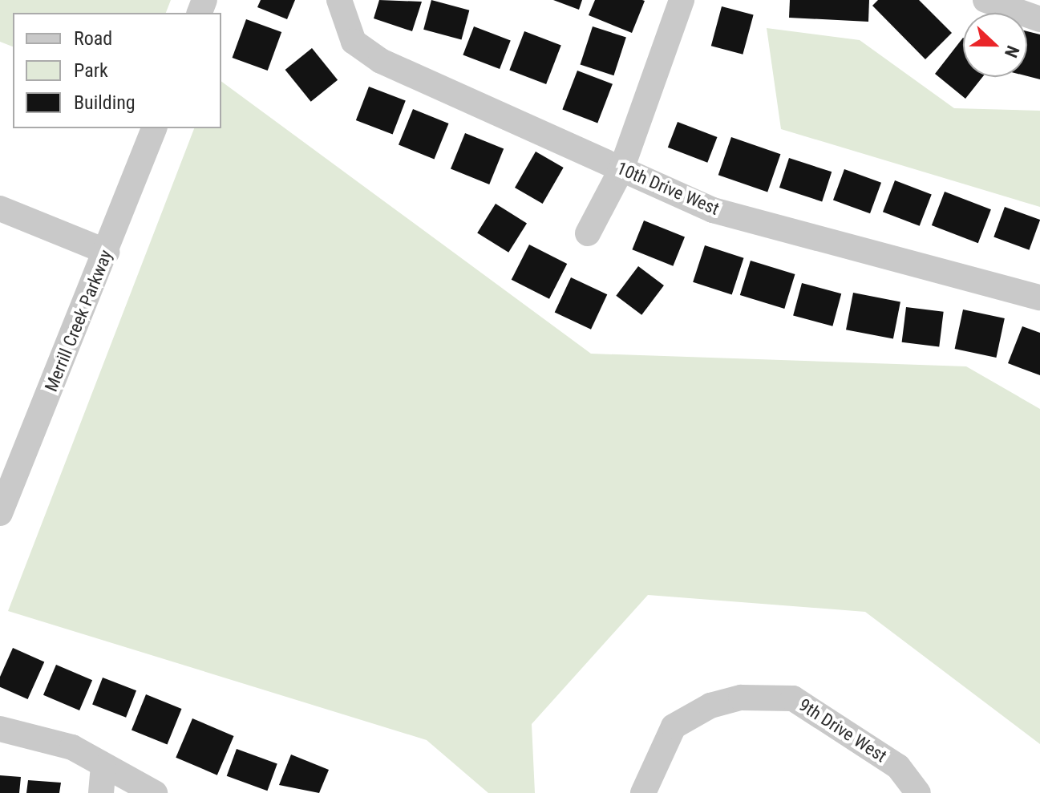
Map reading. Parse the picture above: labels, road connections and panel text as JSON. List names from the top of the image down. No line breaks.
{"streets":{"street":["10th Drive West","Merrill Creek Parkway","9th Drive West"]},"legend":["Road","Park","Building"],"north":"right"}
